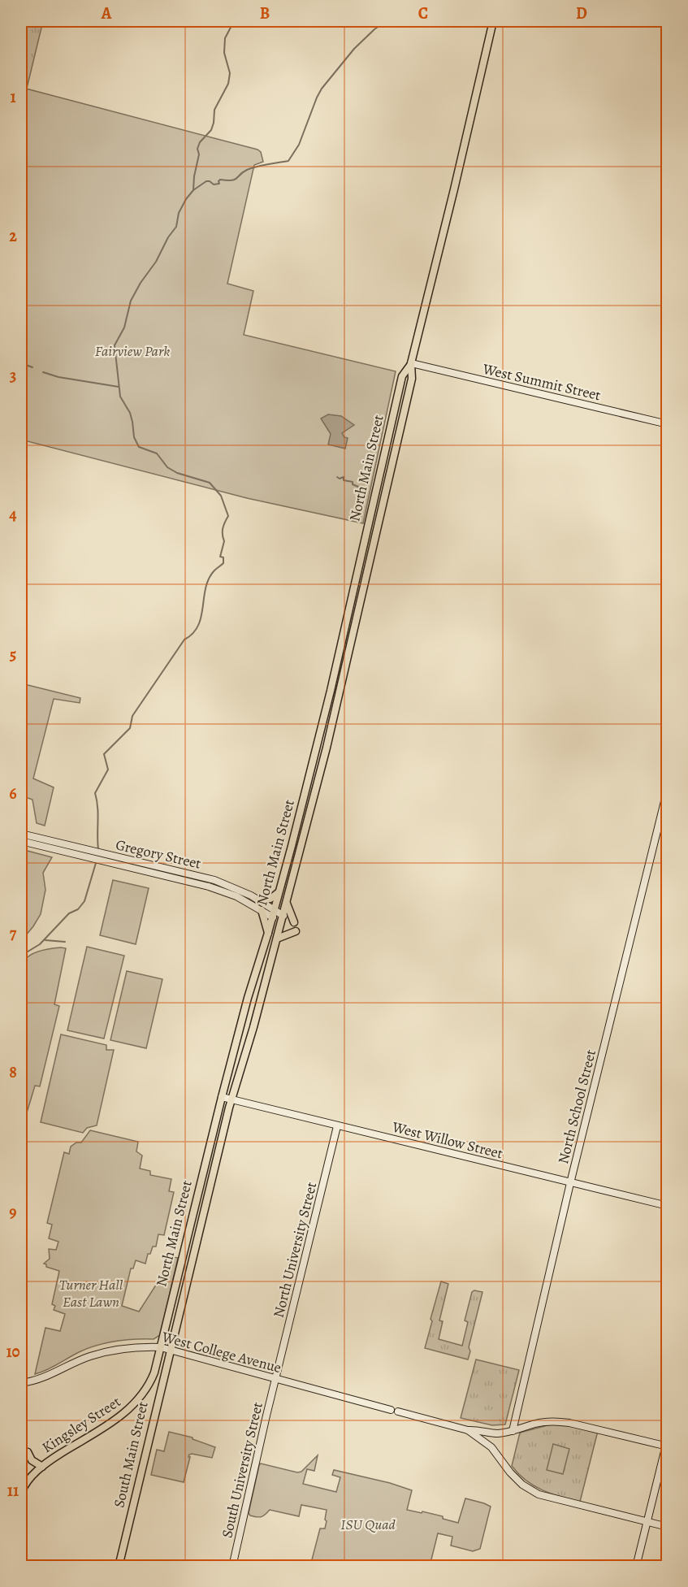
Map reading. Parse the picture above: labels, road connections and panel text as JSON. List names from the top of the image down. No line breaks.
{"streets":{"main road":["West Summit Street","North Main Street","Gregory Street","North School Street","West Willow Street","North University Street","West College Avenue","Kingsley Street","South Main Street","South University Street"]},"crossings":[["West Summit Street","North Main Street"],["North Main Street","Gregory Street"],["North Main Street","West Willow Street"],["North Main Street","West College Avenue"],["North Main Street","Kingsley Street"],["North Main Street","South Main Street"],["North School Street","West Willow Street"],["West Willow Street","North University Street"],["North University Street","West College Avenue"],["North University Street","South University Street"],["West College Avenue","Kingsley Street"],["West College Avenue","South Main Street"],["West College Avenue","South University Street"]],"parks":["Fairview Park","Turner Hall East Lawn","ISU Quad"],"grid":{"columns":["A","B","C","D"],"rows":["1","2","3","4","5","6","7","8","9","10","11"]}}
